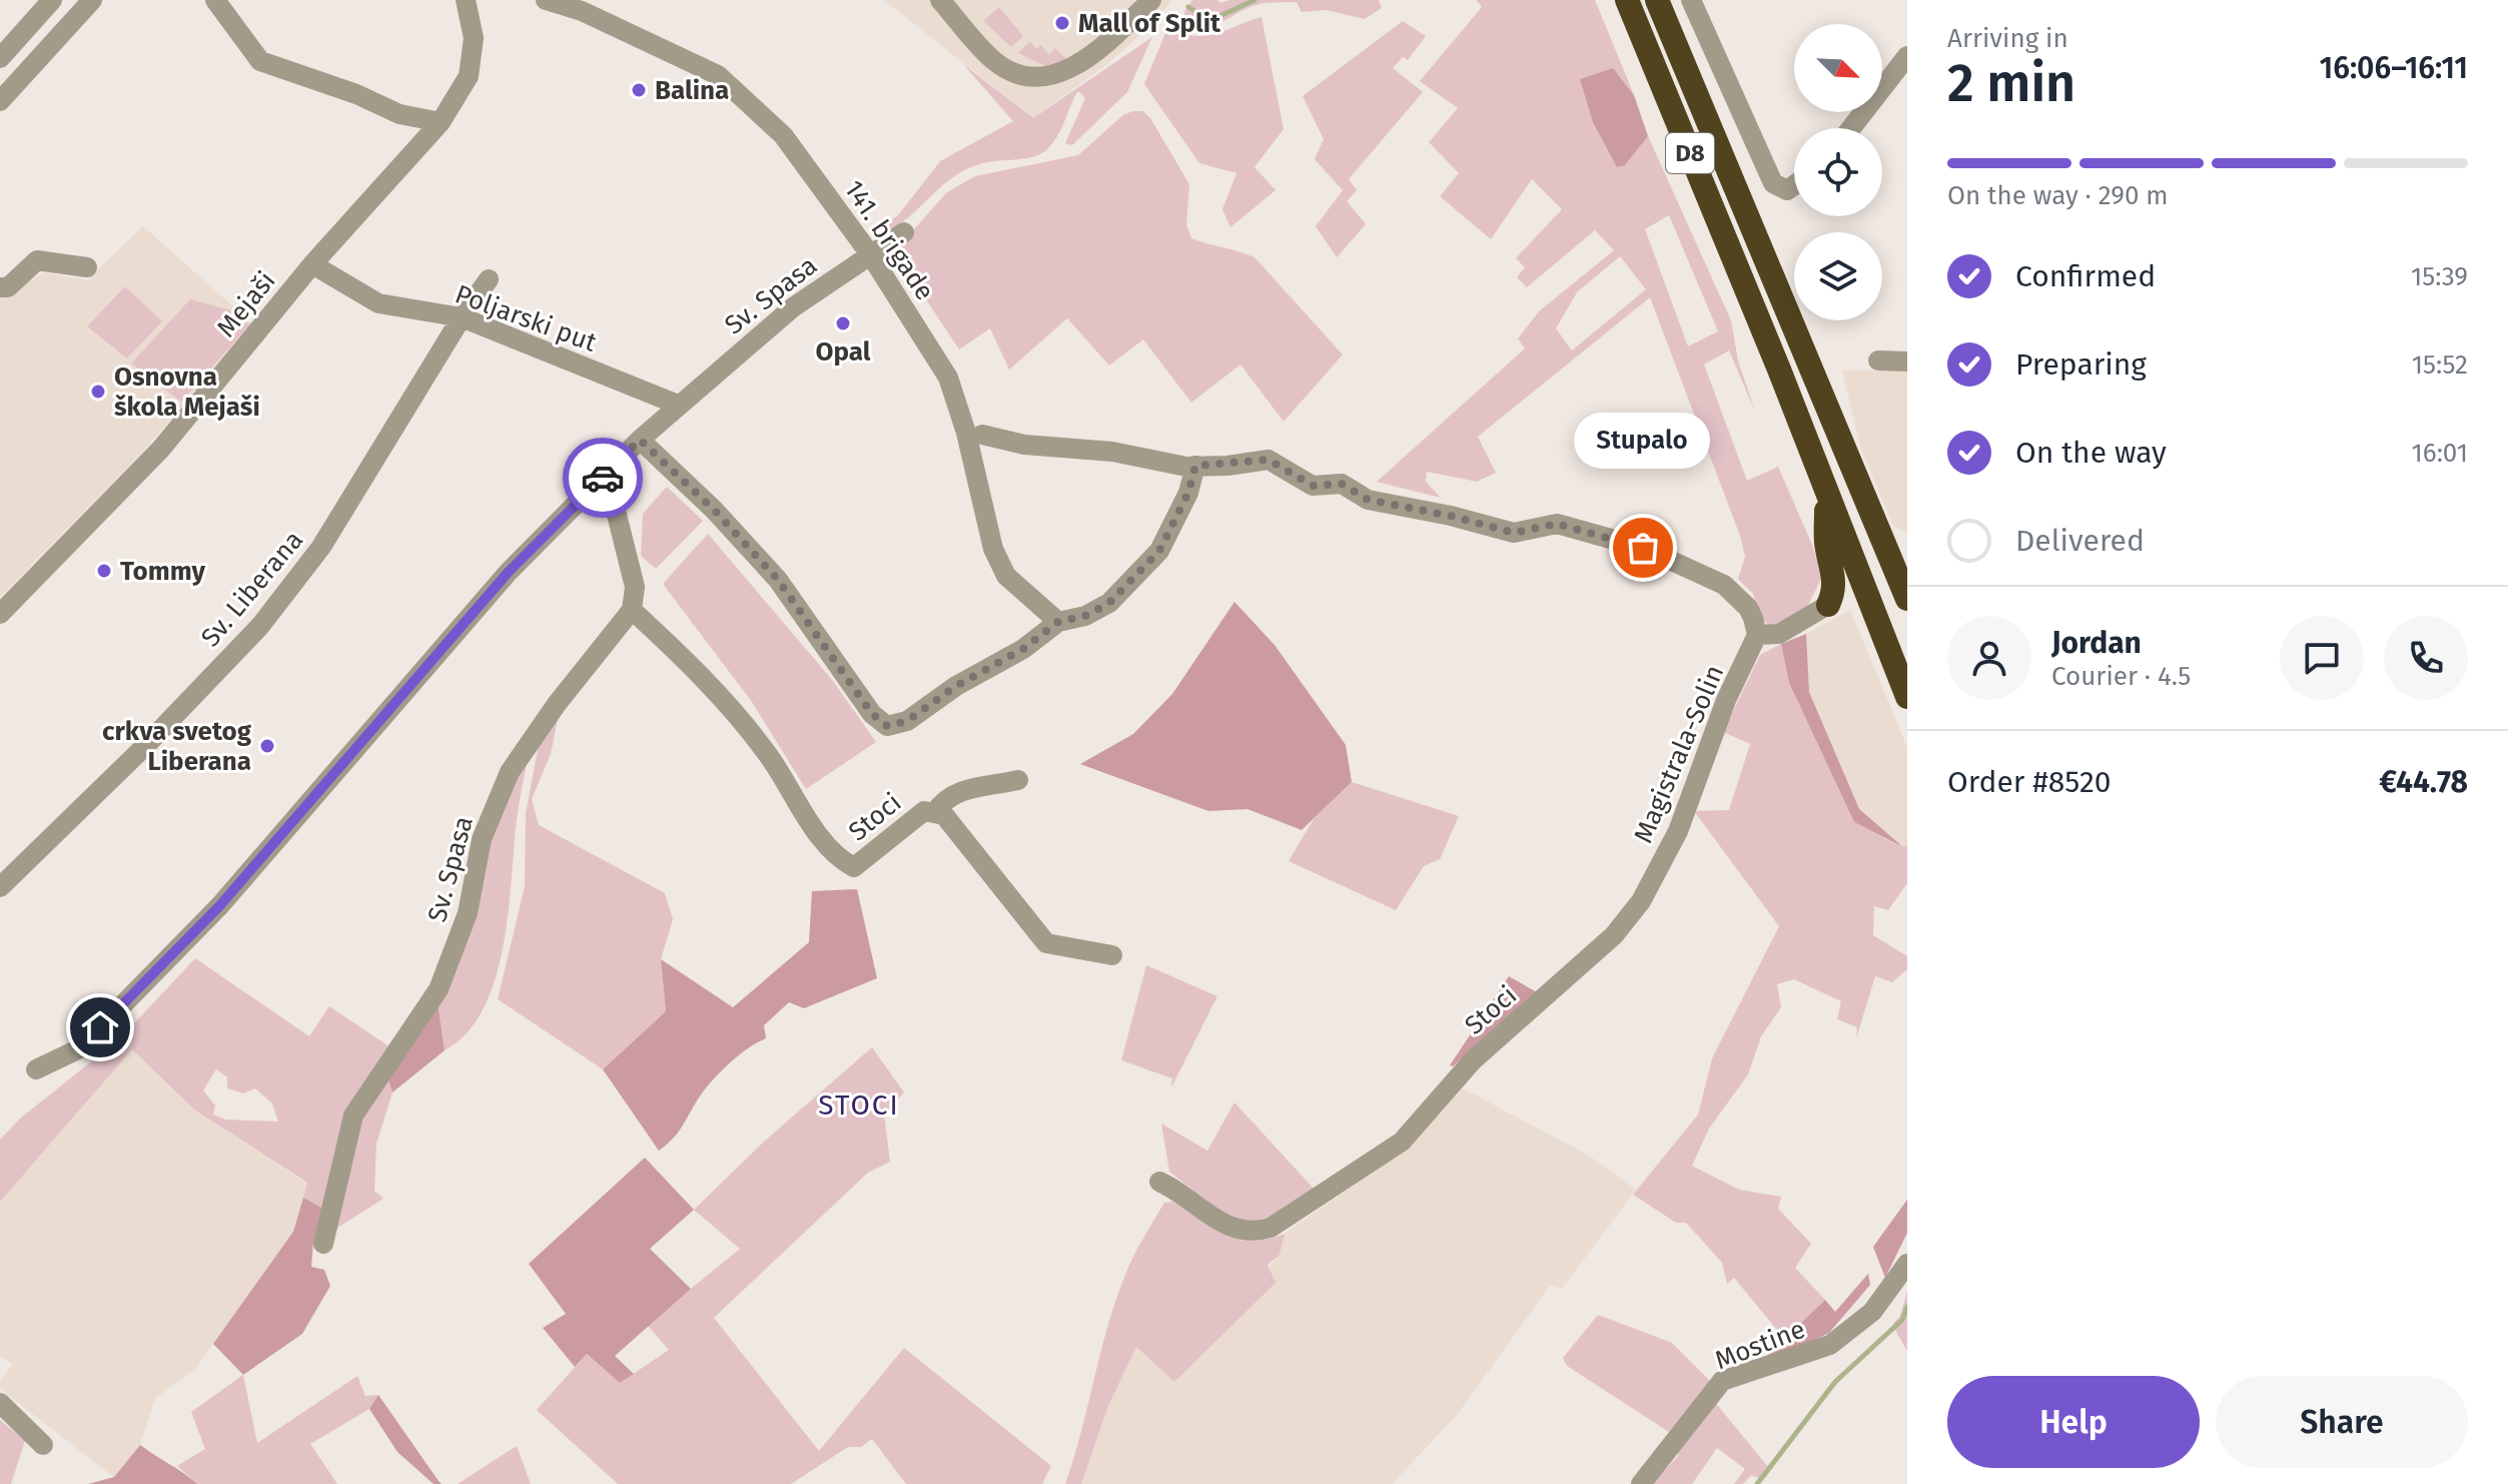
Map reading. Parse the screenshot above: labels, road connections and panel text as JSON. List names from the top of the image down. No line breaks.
{"streets":{"highway":["D8"],"street":["141. brigade","Sv. Spasa","Mejaši","Poljarski put","Sv. Liberana","Magistrala-Solin","Stoci","Mostine"]},"crossings":[["141. brigade","Sv. Spasa"],["Sv. Spasa","Poljarski put"],["Sv. Spasa","Stoci"],["Mejaši","Poljarski put"],["Poljarski put","Sv. Liberana"],["Magistrala-Solin","Stoci"]],"districts":["STOCI"],"places":["Mall of Split","Balina","Opal","Osnovna škola Mejaši","Stupalo","Tommy","crkva svetog Liberana"],"north":"bottom right","page":{"heading":["2 min","Arriving in","16:06–16:11"],"panel":["Jordan","Courier · 4.5","Order #8520","€44.78"],"bar":"On the way · 290 m","list":[["Confirmed","15:39"],["Preparing","15:52"],["On the way","16:01"],"Delivered"],"bubble":"Stupalo","buttons":["Help","Share"]}}
